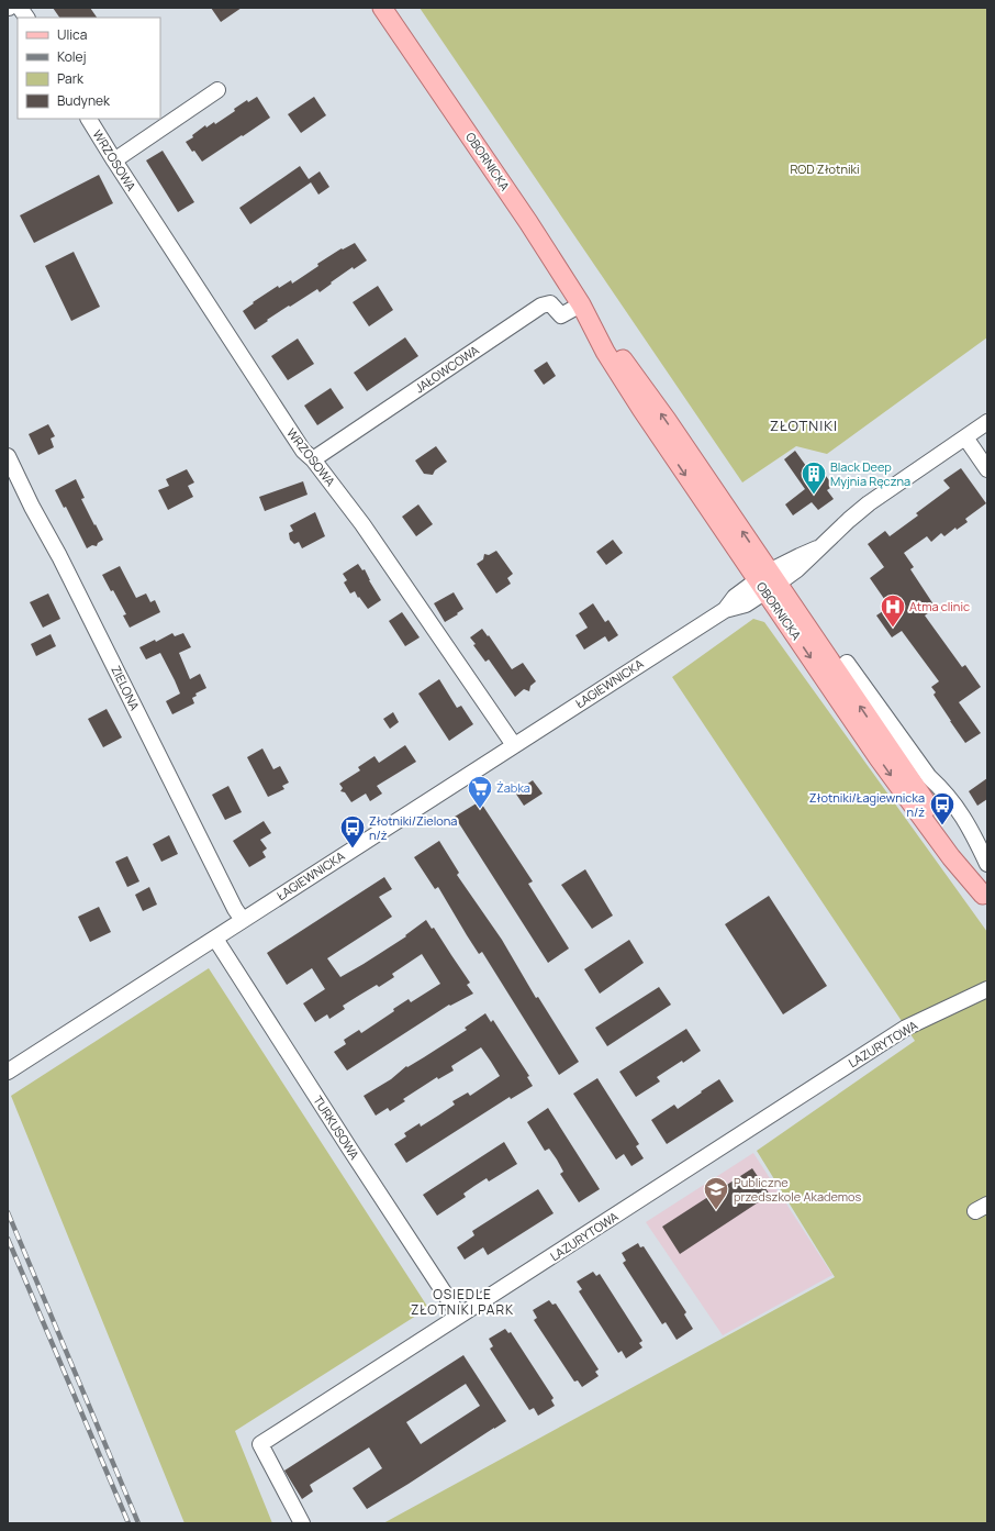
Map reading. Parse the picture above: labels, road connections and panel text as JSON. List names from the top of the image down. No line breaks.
{"streets":{"main road":["OBORNICKA"],"street":["WRZOSOWA","JAŁOWCOWA","ŁAGIEWNICKA","ZIELONA","LAZURYTOWA","TURKUSOWA"]},"crossings":[["WRZOSOWA","JAŁOWCOWA"],["WRZOSOWA","ŁAGIEWNICKA"],["OBORNICKA","JAŁOWCOWA"],["OBORNICKA","ŁAGIEWNICKA"],["ŁAGIEWNICKA","ZIELONA"],["ŁAGIEWNICKA","TURKUSOWA"],["LAZURYTOWA","TURKUSOWA"]],"districts":["ZŁOTNIKI","OSIEDLE ZŁOTNIKI PARK"],"parks":["ROD Złotniki"],"places":{"building":["Black Deep Myjnia Ręczna"],"hospital":["Atma clinic"],"supermarket":["Żabka"],"bus stop":["Złotniki/Łagiewnicka n/ż","Złotniki/Zielona n/ż"],"school or university":["Publiczne przedszkole Akademos"]},"legend":["Ulica","Kolej","Park","Budynek"]}
